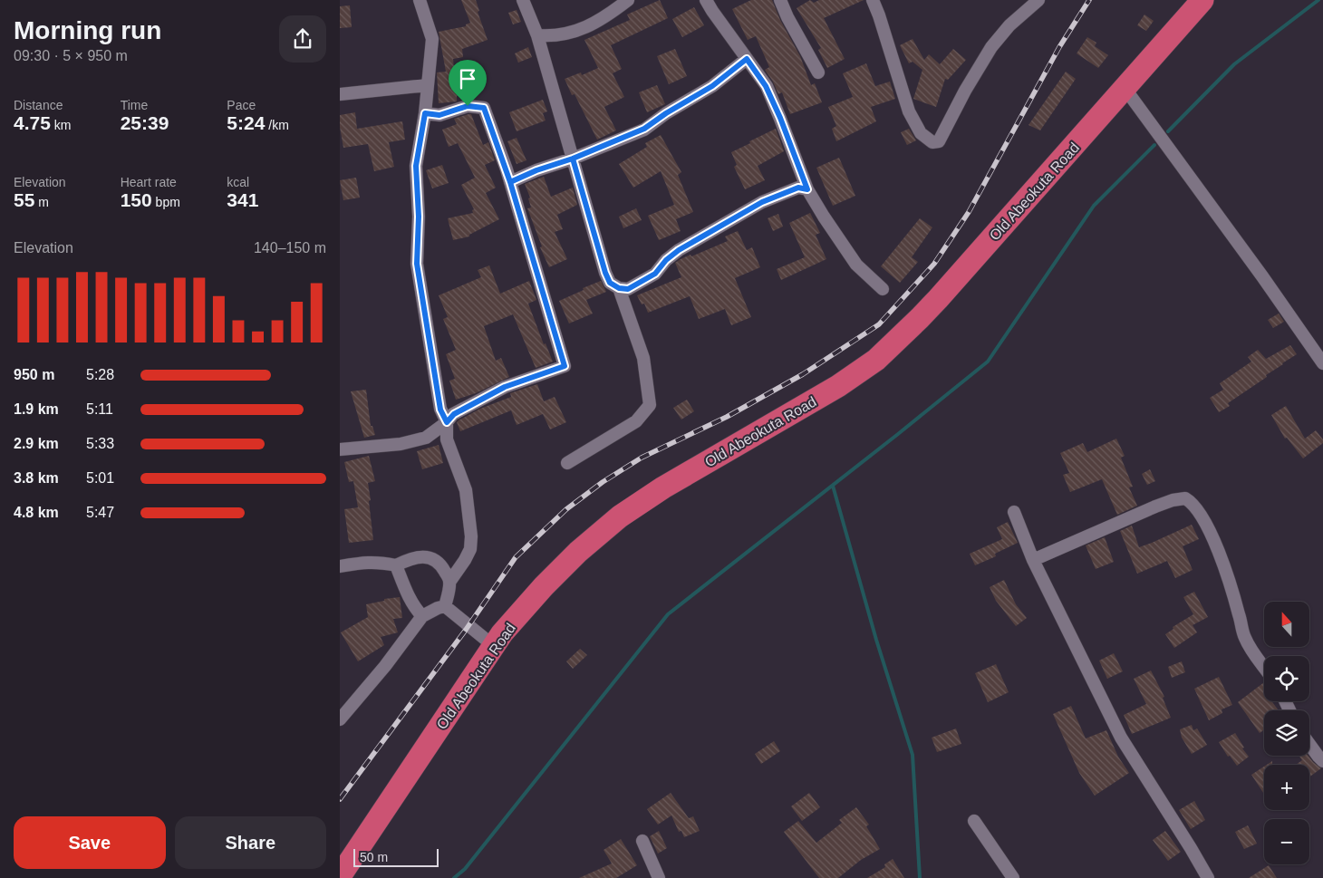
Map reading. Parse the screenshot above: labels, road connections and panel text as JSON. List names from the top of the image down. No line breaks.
{"streets":{"highway":["Old Abeokuta Road"]},"scale_bar":"50 m","north":"top","page":{"heading":["Morning run","09:30 · 5 × 950 m"],"stats":[["Distance","4.75 km"],["Time","25:39"],["Pace","5:24 /km"],["Elevation","55 m"],["Heart rate","150 bpm"],["kcal","341"]],"chart":["Elevation","140–150 m"],"list":[{"name":"950 m","note":"5:28"},{"name":"1.9 km","note":"5:11"},{"name":"2.9 km","note":"5:33"},{"name":"3.8 km","note":"5:01"},{"name":"4.8 km","note":"5:47"}],"map_buttons":["+","−"],"buttons":["Save","Share"],"scale":"50 m"}}
